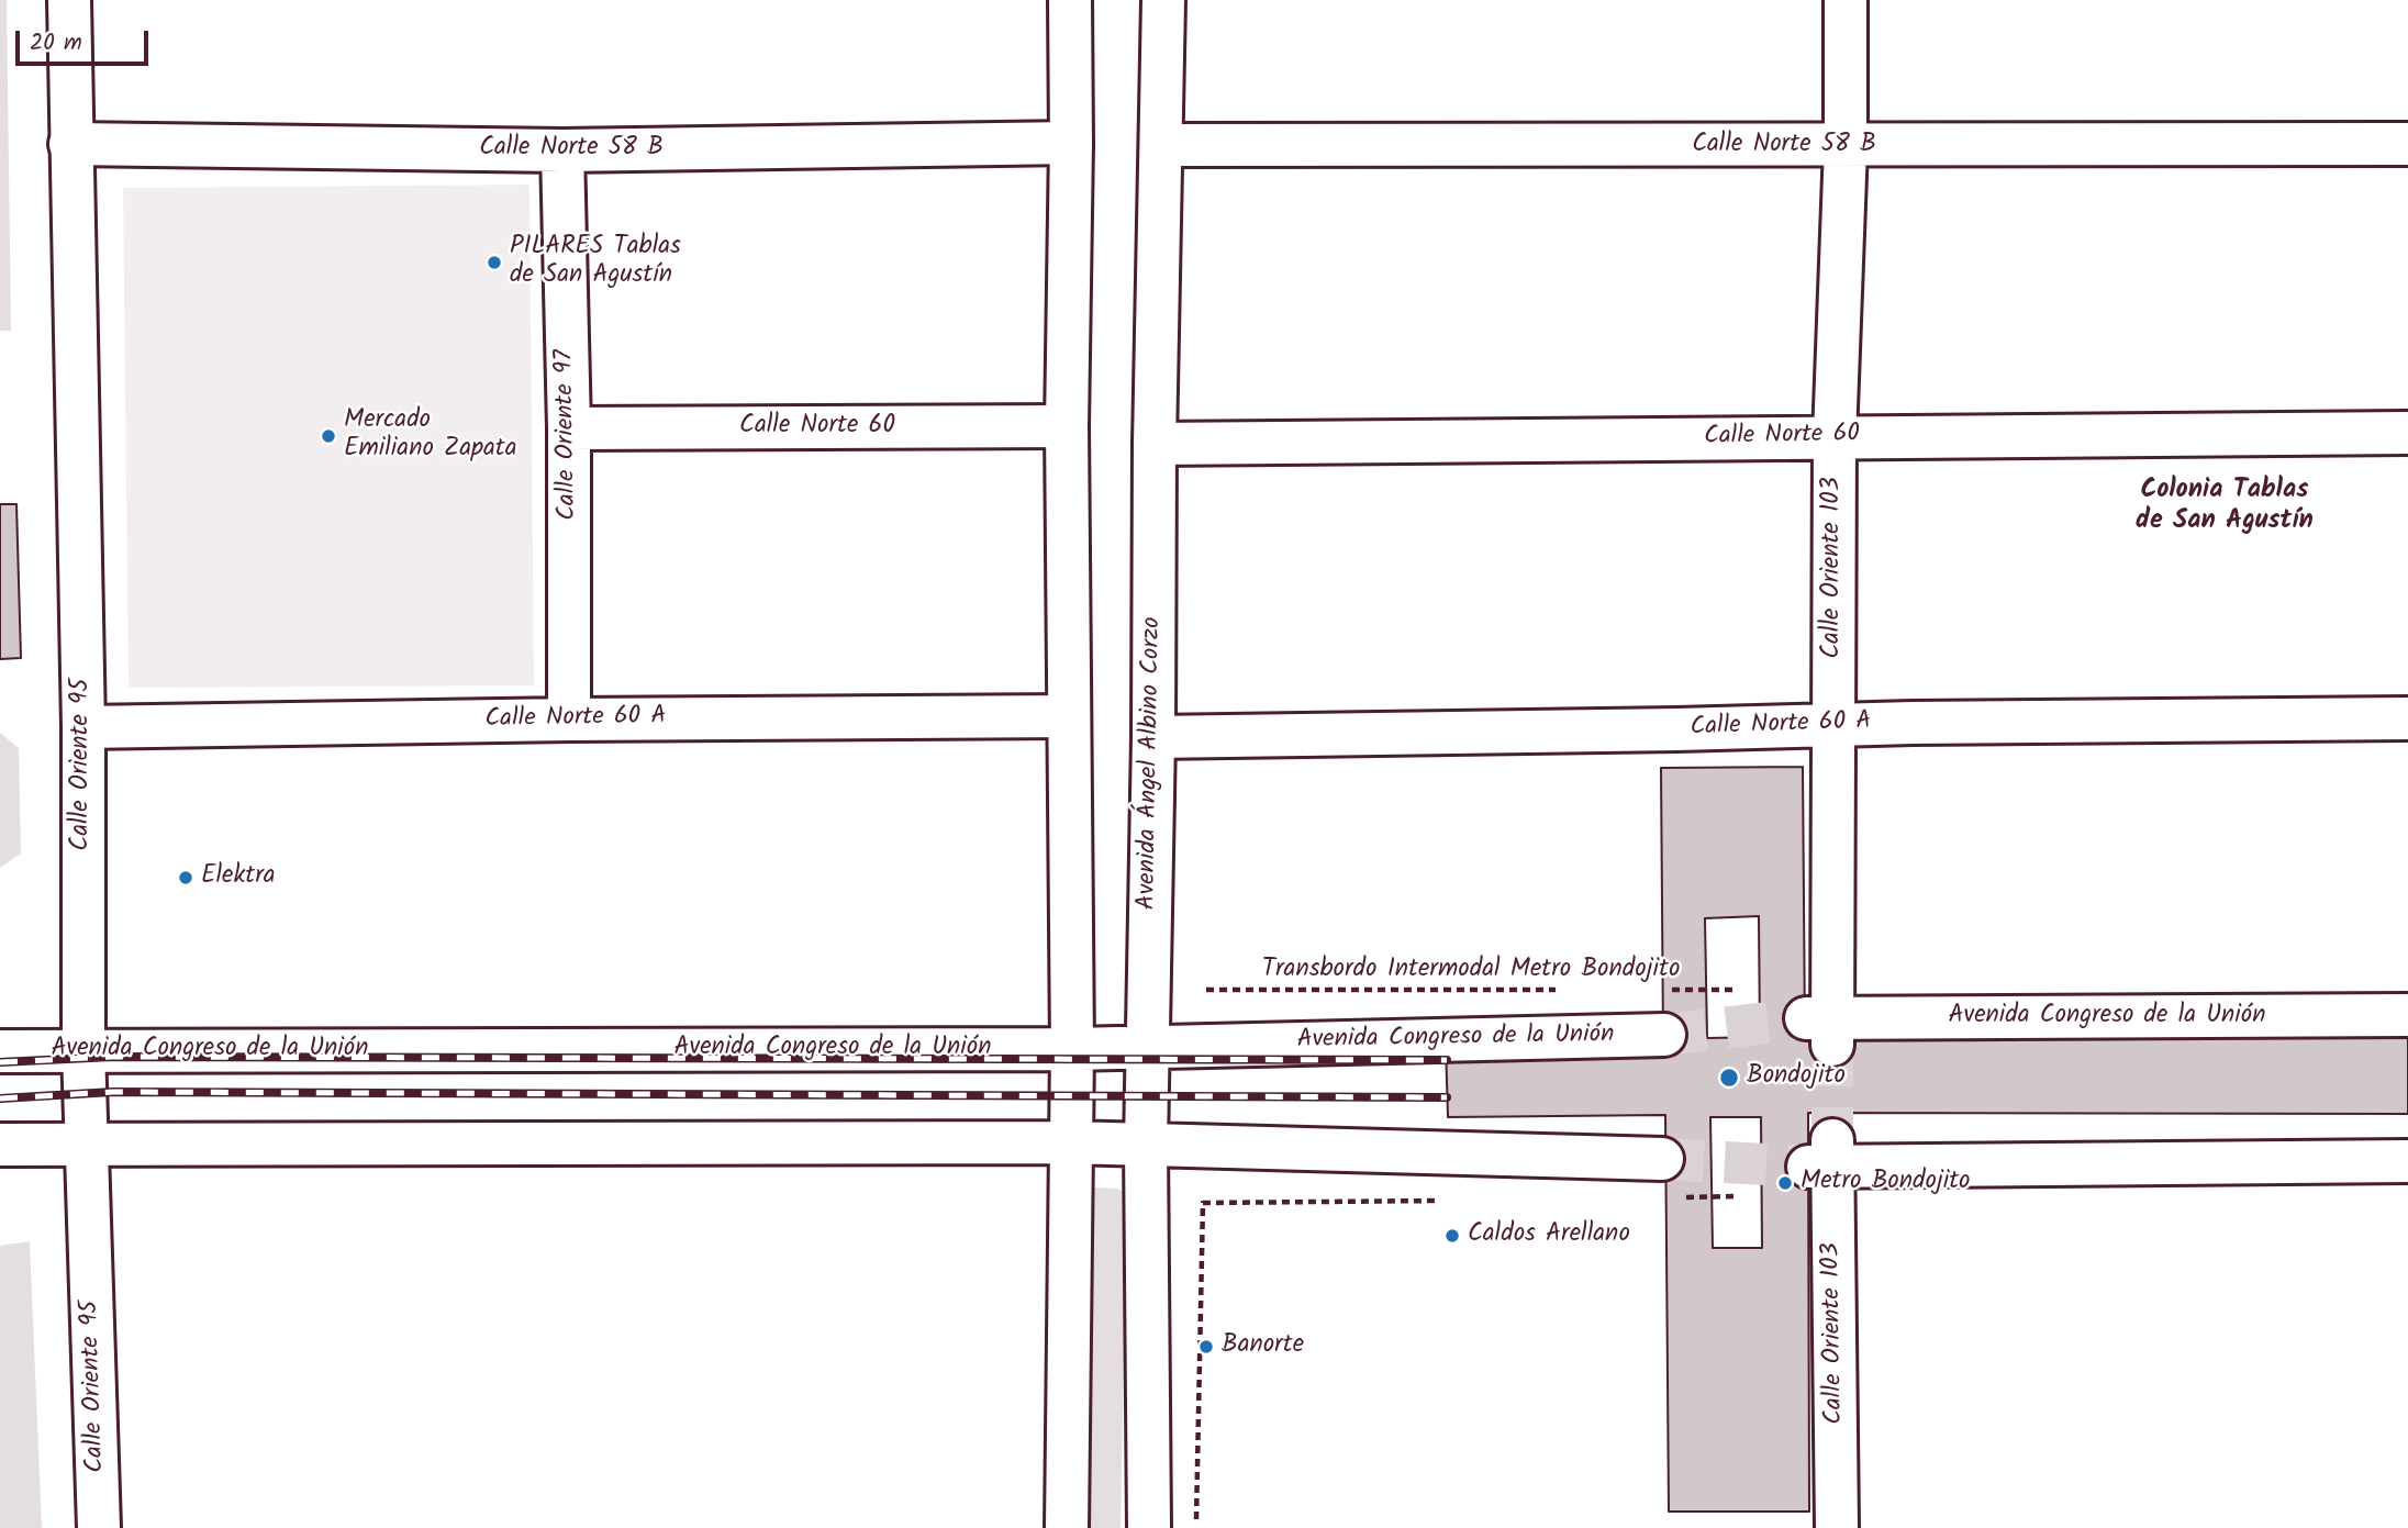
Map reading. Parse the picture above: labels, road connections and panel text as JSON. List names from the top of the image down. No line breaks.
{"streets":{"street":["Calle Norte 58 B","Calle Norte 60","Calle Oriente 97","Calle Oriente 103","Calle Norte 60 A","Avenida Ángel Albino Corzo","Calle Oriente 95","Avenida Congreso de la Unión"],"path":["Transbordo Intermodal Metro Bondojito"]},"crossings":[["Calle Norte 58 B","Calle Oriente 97"],["Calle Norte 58 B","Calle Oriente 103"],["Calle Norte 58 B","Avenida Ángel Albino Corzo"],["Calle Norte 58 B","Calle Oriente 95"],["Calle Norte 60","Calle Oriente 97"],["Calle Norte 60","Calle Oriente 103"],["Calle Norte 60","Avenida Ángel Albino Corzo"],["Calle Oriente 97","Calle Norte 60 A"],["Calle Oriente 103","Calle Norte 60 A"],["Calle Oriente 103","Avenida Congreso de la Unión"],["Calle Norte 60 A","Avenida Ángel Albino Corzo"],["Calle Norte 60 A","Calle Oriente 95"],["Avenida Ángel Albino Corzo","Avenida Congreso de la Unión"],["Calle Oriente 95","Avenida Congreso de la Unión"]],"districts":["Colonia Tablas de San Agustín"],"places":["PILARES Tablas de San Agustín","Mercado Emiliano Zapata","Elektra","Bondojito","Metro Bondojito","Caldos Arellano","Banorte"],"scale_bar":"20 m"}
